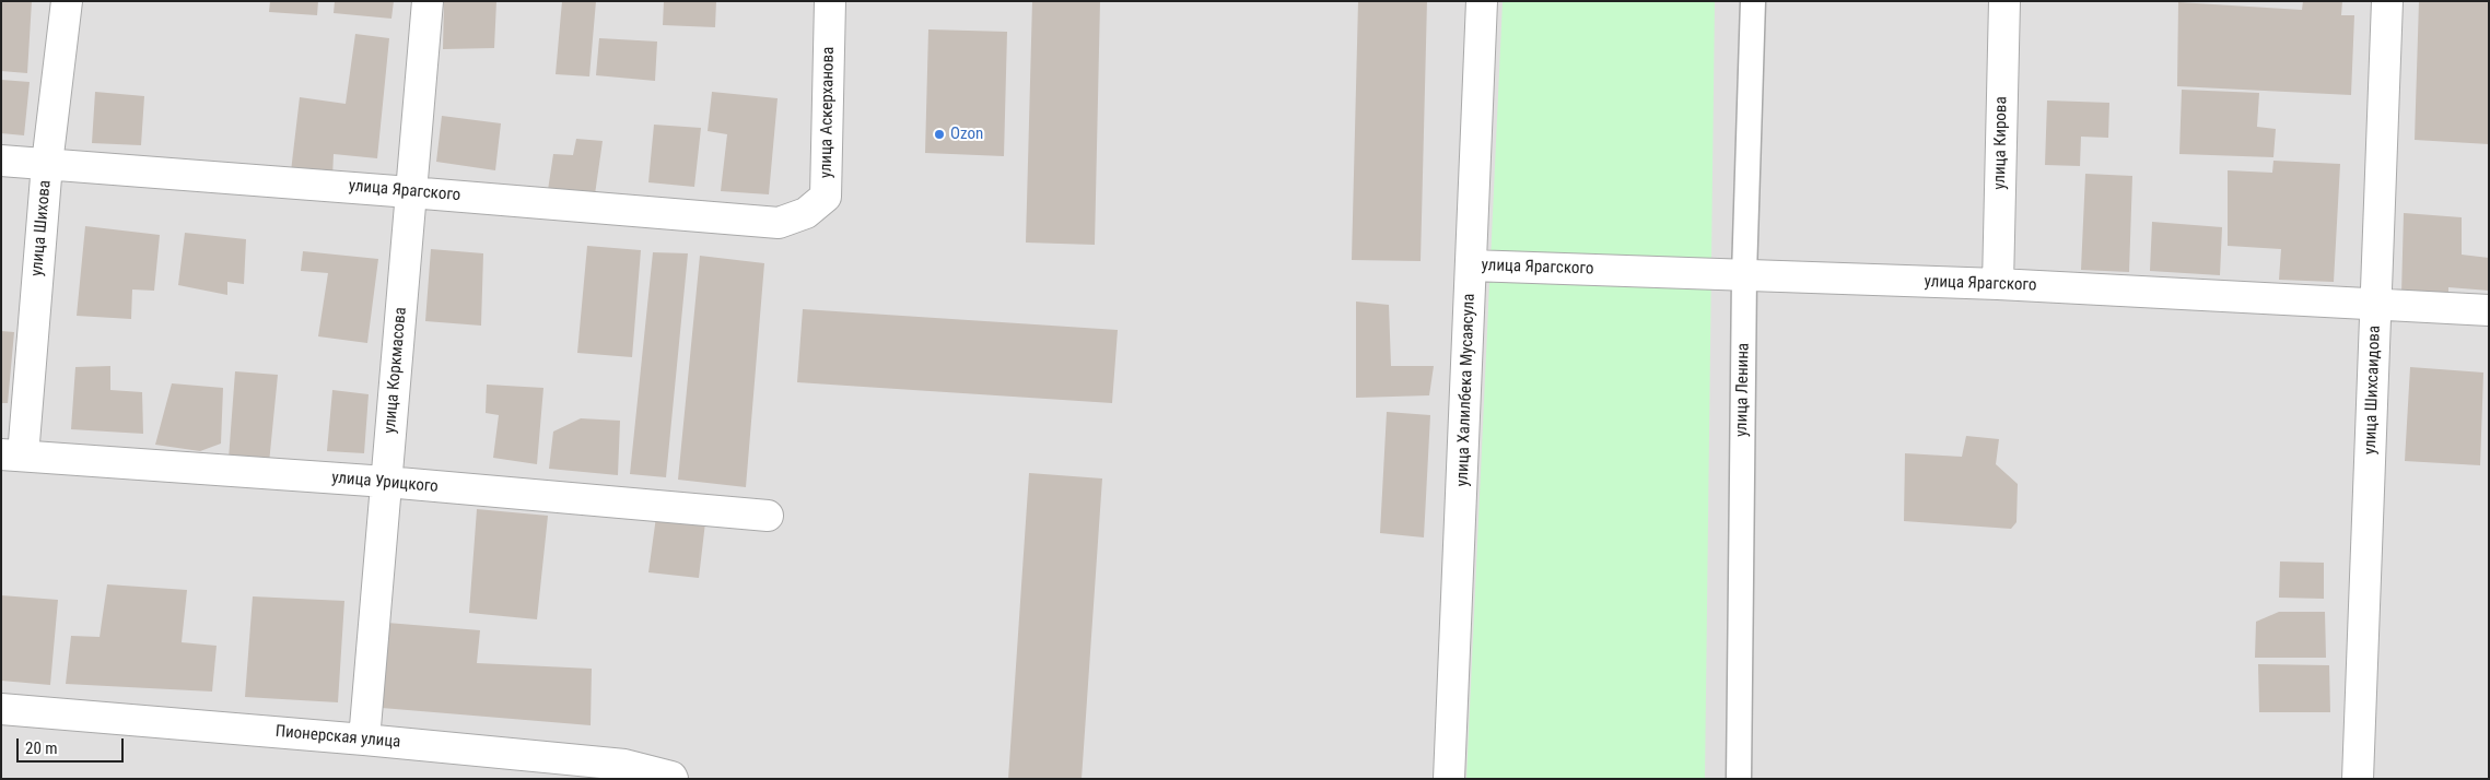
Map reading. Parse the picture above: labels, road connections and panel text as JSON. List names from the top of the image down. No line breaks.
{"streets":{"street":["улица Аскерханова","улица Кирова","улица Ярагского","улица Шихова","улица Коркмасова","улица Халилбека Мусаясула","улица Ленина","улица Шихсаидова","улица Урицкого","Пионерская улица"]},"crossings":[["улица Аскерханова","улица Ярагского"],["улица Кирова","улица Ярагского"],["улица Ярагского","улица Шихова"],["улица Ярагского","улица Коркмасова"],["улица Ярагского","улица Халилбека Мусаясула"],["улица Ярагского","улица Ленина"],["улица Ярагского","улица Шихсаидова"],["улица Шихова","улица Урицкого"],["улица Коркмасова","улица Урицкого"],["улица Коркмасова","Пионерская улица"]],"places":["Ozon"],"scale_bar":"20 m"}
